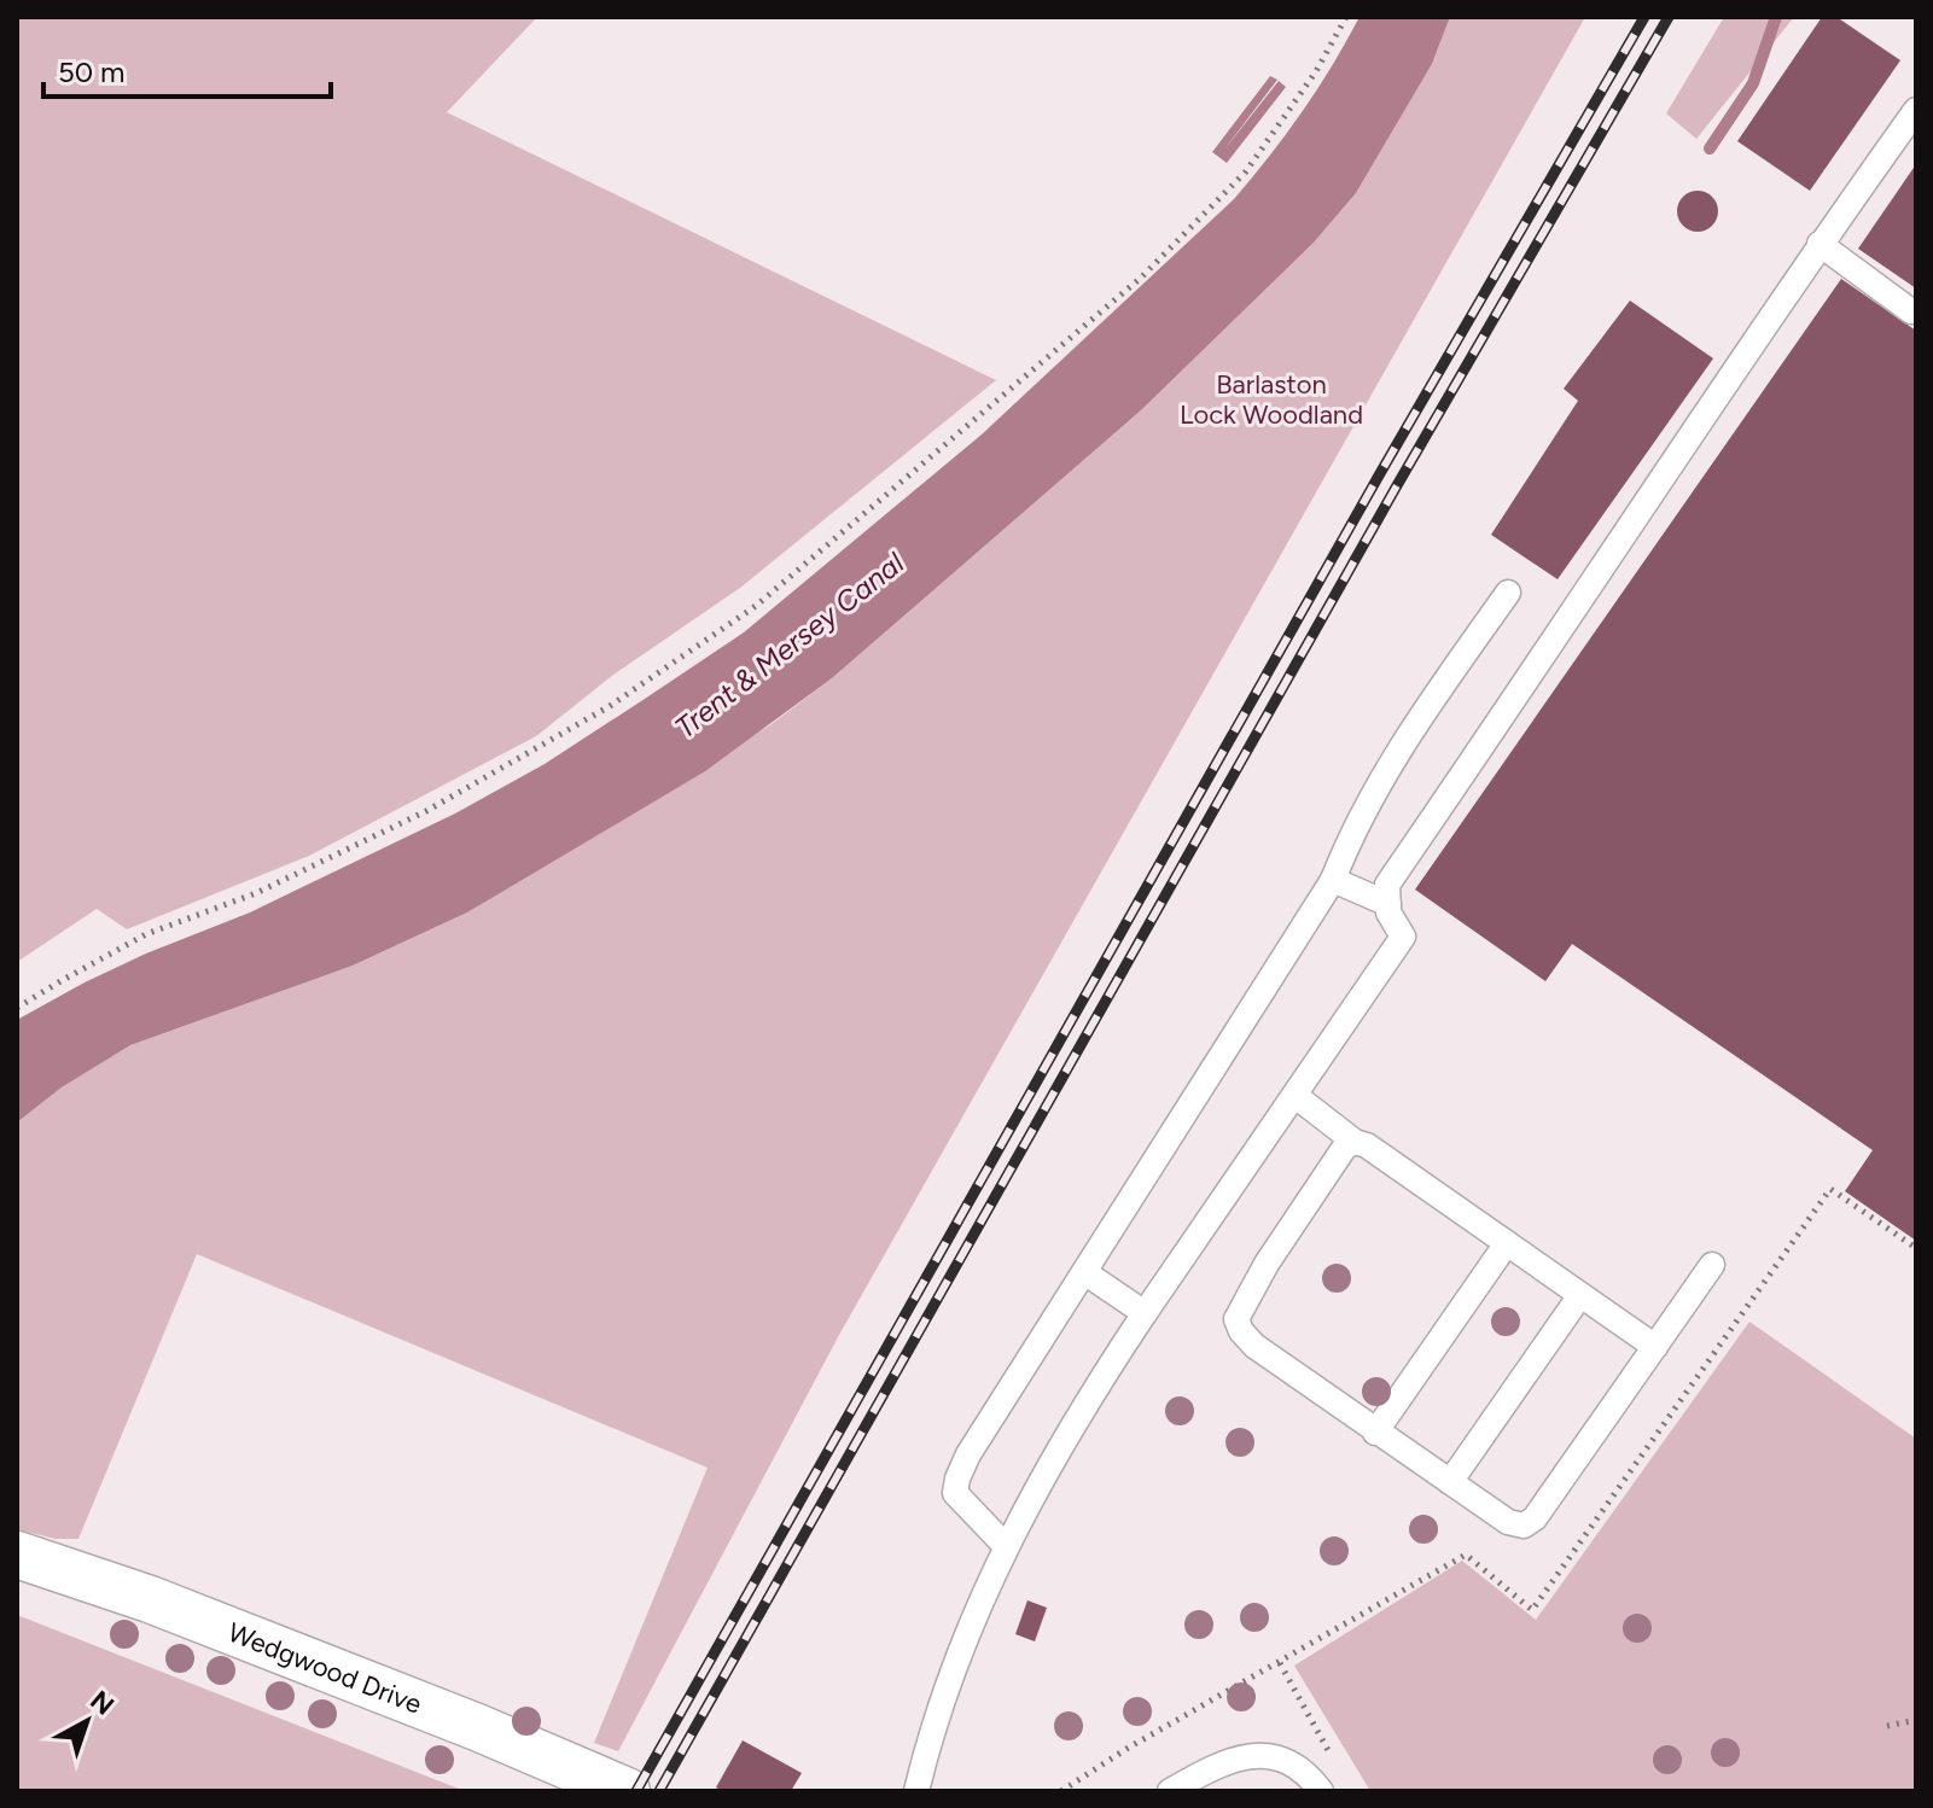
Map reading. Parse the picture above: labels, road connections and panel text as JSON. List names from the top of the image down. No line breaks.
{"streets":{"street":["Wedgwood Drive"]},"water":["Trent & Mersey Canal"],"parks":["Barlaston Lock Woodland"],"scale_bar":"50 m","north":"top right"}
